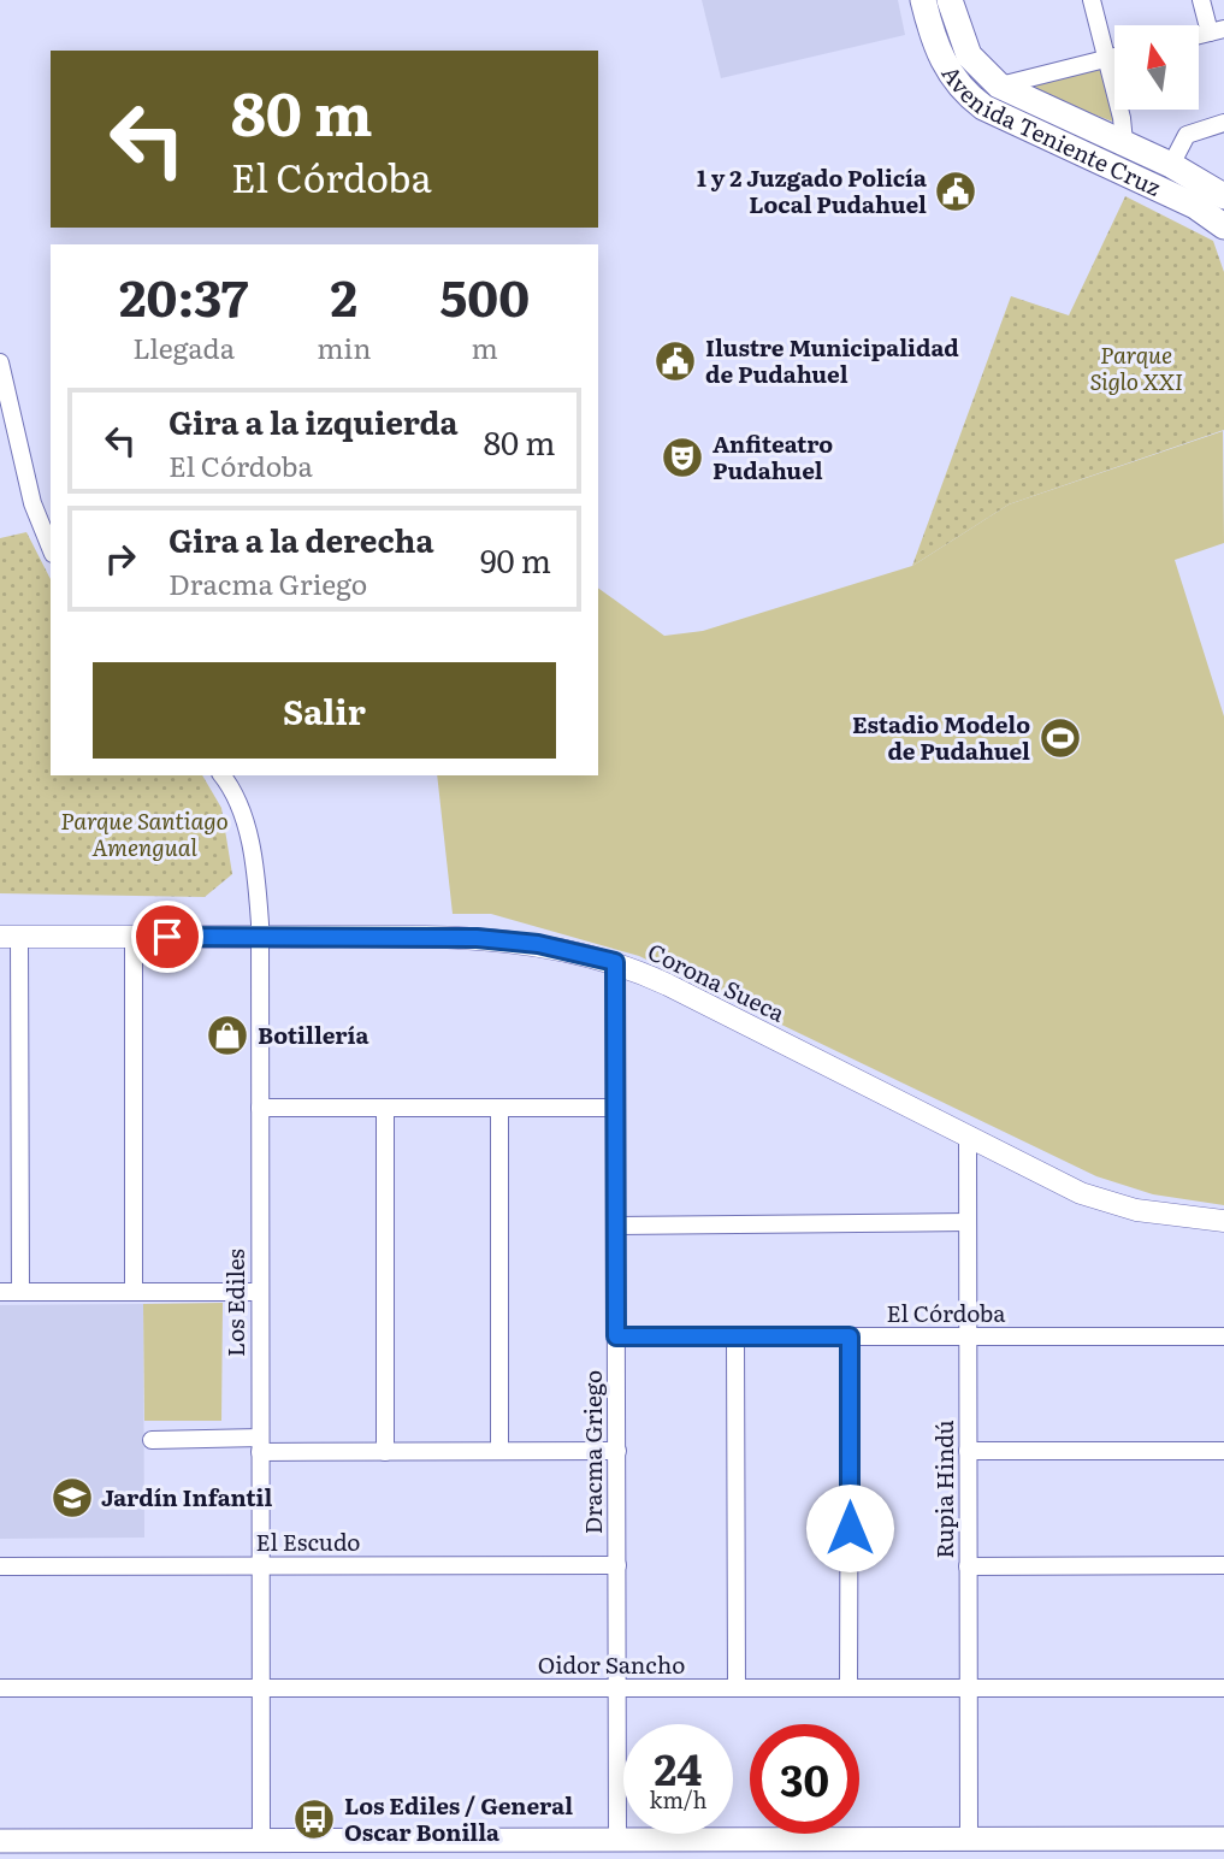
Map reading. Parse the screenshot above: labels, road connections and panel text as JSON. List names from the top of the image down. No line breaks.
{"streets":{"main road":["Avenida Teniente Cruz"],"street":["Corona Sueca","Los Ediles","El Córdoba","Dracma Griego","Rupia Hindú","El Escudo","Oidor Sancho"]},"crossings":[["Corona Sueca","Los Ediles"],["Corona Sueca","Dracma Griego"],["Corona Sueca","Rupia Hindú"],["Los Ediles","El Escudo"],["Los Ediles","Oidor Sancho"],["El Córdoba","Dracma Griego"],["El Córdoba","Rupia Hindú"],["Dracma Griego","El Escudo"],["Dracma Griego","Oidor Sancho"],["Rupia Hindú","Oidor Sancho"]],"parks":["Parque Siglo XXI","Parque Santiago Amengual"],"places":{"public building":["1 y 2 Juzgado Policía Local Pudahuel","Ilustre Municipalidad de Pudahuel"],"theatre":["Anfiteatro Pudahuel"],"sports":["Estadio Modelo de Pudahuel"],"shop":["Botillería"],"school or university":["Jardín Infantil"],"bus stop":["Los Ediles / General Oscar Bonilla"]},"north":"top","page":{"turn":["80 m","El Córdoba"],"eta":["20:37","Llegada","2","min","500","m"],"list":[{"name":"Gira a la izquierda","note":"El Córdoba","value":"80 m"},{"name":"Gira a la derecha","note":"Dracma Griego","value":"90 m"}],"buttons":"Salir","speed":"24 km/h","limit":"30"}}
